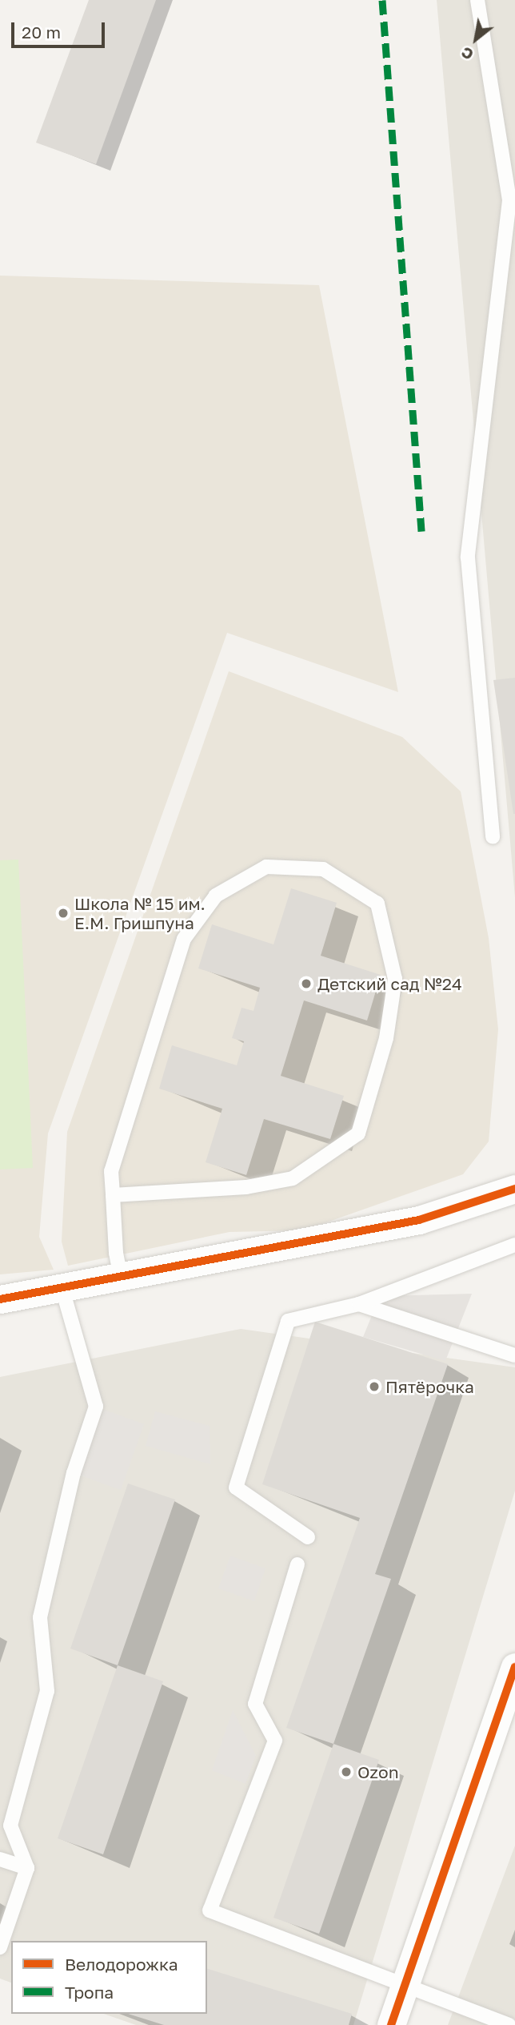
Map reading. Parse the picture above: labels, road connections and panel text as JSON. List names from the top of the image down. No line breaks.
{"places":["Школа № 15 им. Е.М. Гришпуна","Детский сад №24","Пятёрочка","Ozon"],"legend":["Велодорожка","Тропа"],"scale_bar":"20 m","north":"bottom left"}
